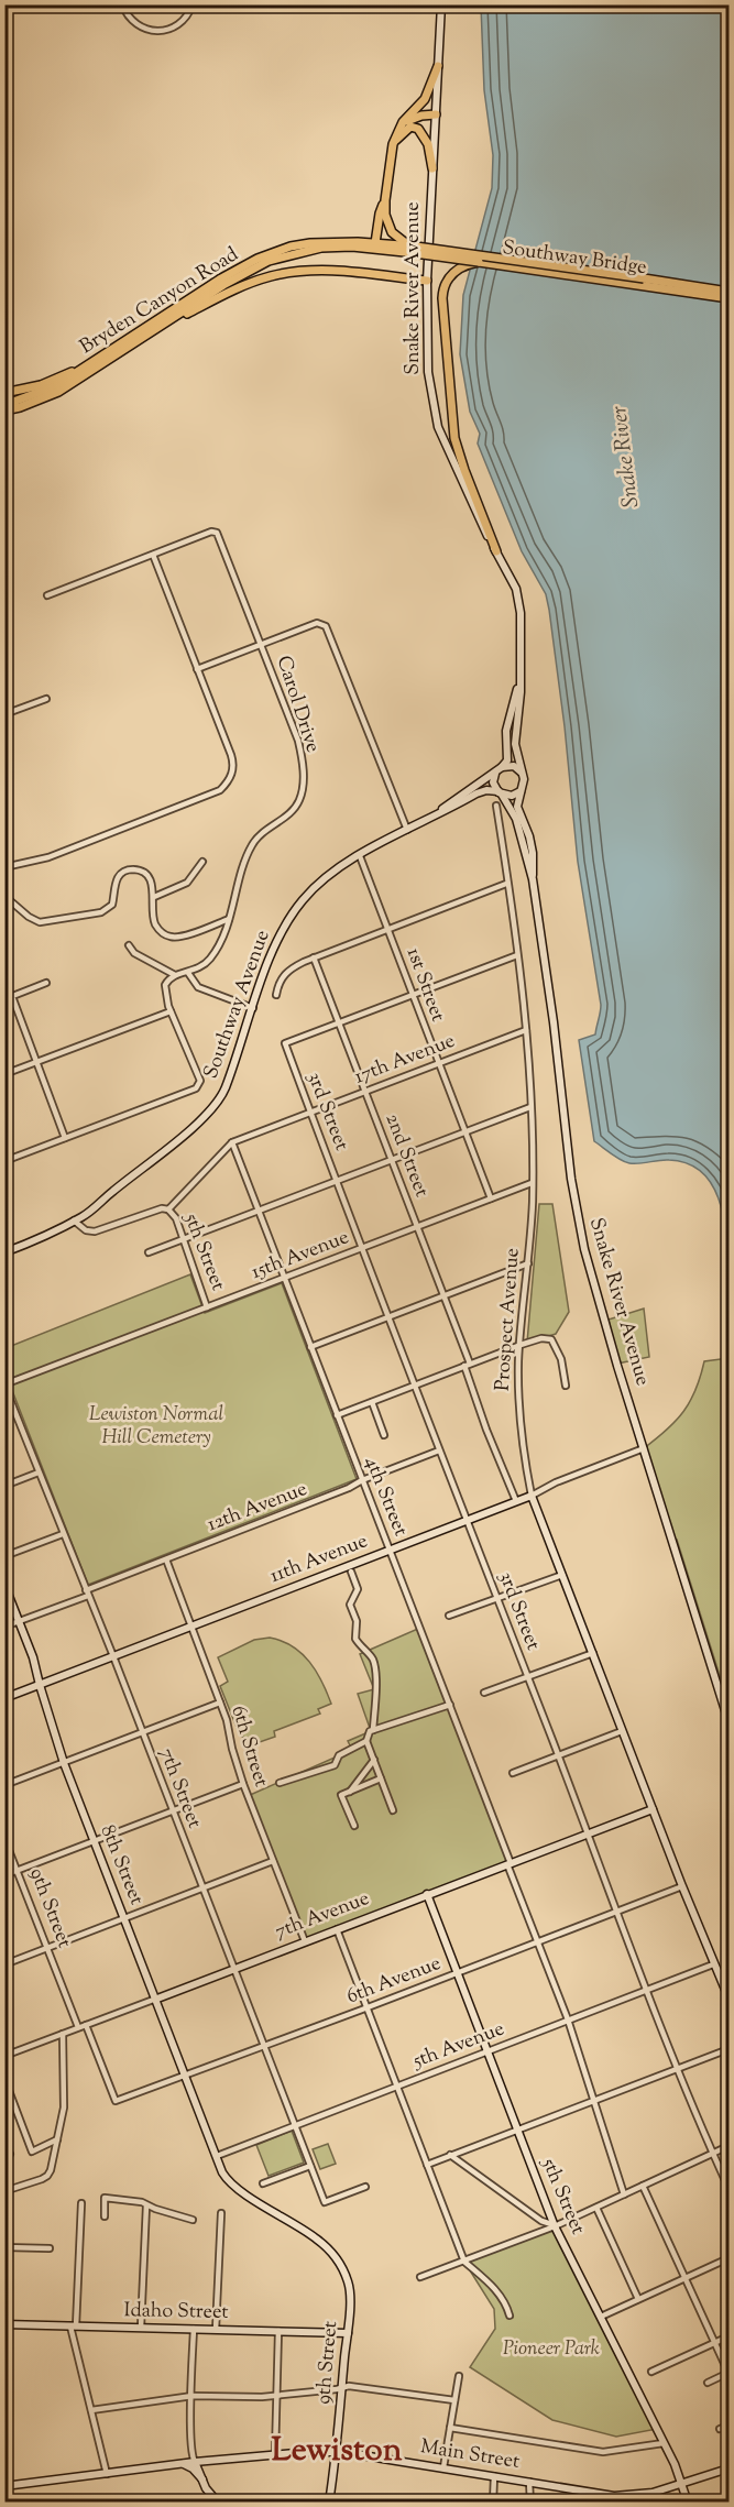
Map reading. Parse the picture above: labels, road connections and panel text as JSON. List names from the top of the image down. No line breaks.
{"streets":{"main road":["Southway Bridge","Snake River Avenue","Bryden Canyon Road","Southway Avenue","5th Street","Prospect Avenue","11th Avenue","8th Street","9th Street","7th Avenue","Idaho Street","Main Street"],"street":["Carol Drive","1st Street","17th Avenue","3rd Street","2nd Street","15th Avenue","4th Street","12th Avenue","6th Street","7th Street","6th Avenue","5th Avenue"]},"crossings":[["Southway Bridge","Bryden Canyon Road"],["Snake River Avenue","Southway Avenue"],["Snake River Avenue","11th Avenue"],["1st Street","Southway Avenue"],["1st Street","17th Avenue"],["1st Street","15th Avenue"],["17th Avenue","3rd Street"],["17th Avenue","2nd Street"],["17th Avenue","5th Street"],["17th Avenue","Prospect Avenue"],["17th Avenue","4th Street"],["3rd Street","2nd Street"],["3rd Street","15th Avenue"],["3rd Street","12th Avenue"],["3rd Street","11th Avenue"],["3rd Street","7th Avenue"],["3rd Street","6th Avenue"],["3rd Street","5th Avenue"],["2nd Street","15th Avenue"],["2nd Street","11th Avenue"],["5th Street","15th Avenue"],["5th Street","7th Avenue"],["5th Street","6th Avenue"],["5th Street","5th Avenue"],["5th Street","Main Street"],["15th Avenue","Prospect Avenue"],["15th Avenue","4th Street"],["15th Avenue","7th Street"],["Prospect Avenue","11th Avenue"],["Prospect Avenue","7th Avenue"],["Prospect Avenue","6th Avenue"],["Prospect Avenue","5th Avenue"],["4th Street","12th Avenue"],["4th Street","11th Avenue"],["4th Street","7th Avenue"],["4th Street","6th Avenue"],["4th Street","5th Avenue"],["12th Avenue","6th Street"],["12th Avenue","7th Street"],["12th Avenue","8th Street"],["11th Avenue","6th Street"],["11th Avenue","7th Street"],["11th Avenue","8th Street"],["6th Street","7th Avenue"],["7th Street","7th Avenue"],["7th Street","6th Avenue"],["7th Street","5th Avenue"],["8th Street","9th Street"],["8th Street","7th Avenue"],["8th Street","6th Avenue"],["8th Street","5th Avenue"],["9th Street","7th Avenue"],["9th Street","Idaho Street"],["9th Street","Main Street"],["7th Avenue","6th Avenue"]],"districts":["Lewiston"],"water":["Snake River"],"parks":["Lewiston Normal Hill Cemetery","Pioneer Park"]}
